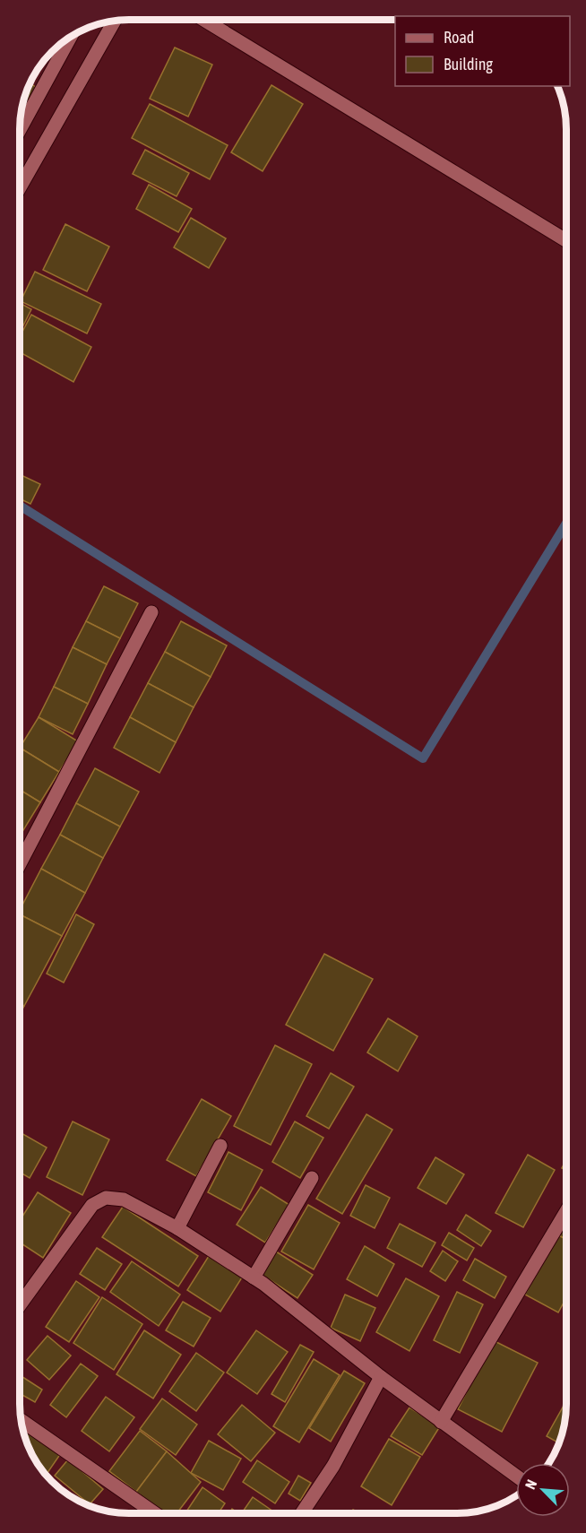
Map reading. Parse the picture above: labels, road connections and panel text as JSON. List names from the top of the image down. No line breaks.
{"legend":["Road","Building"],"north":"top left"}
